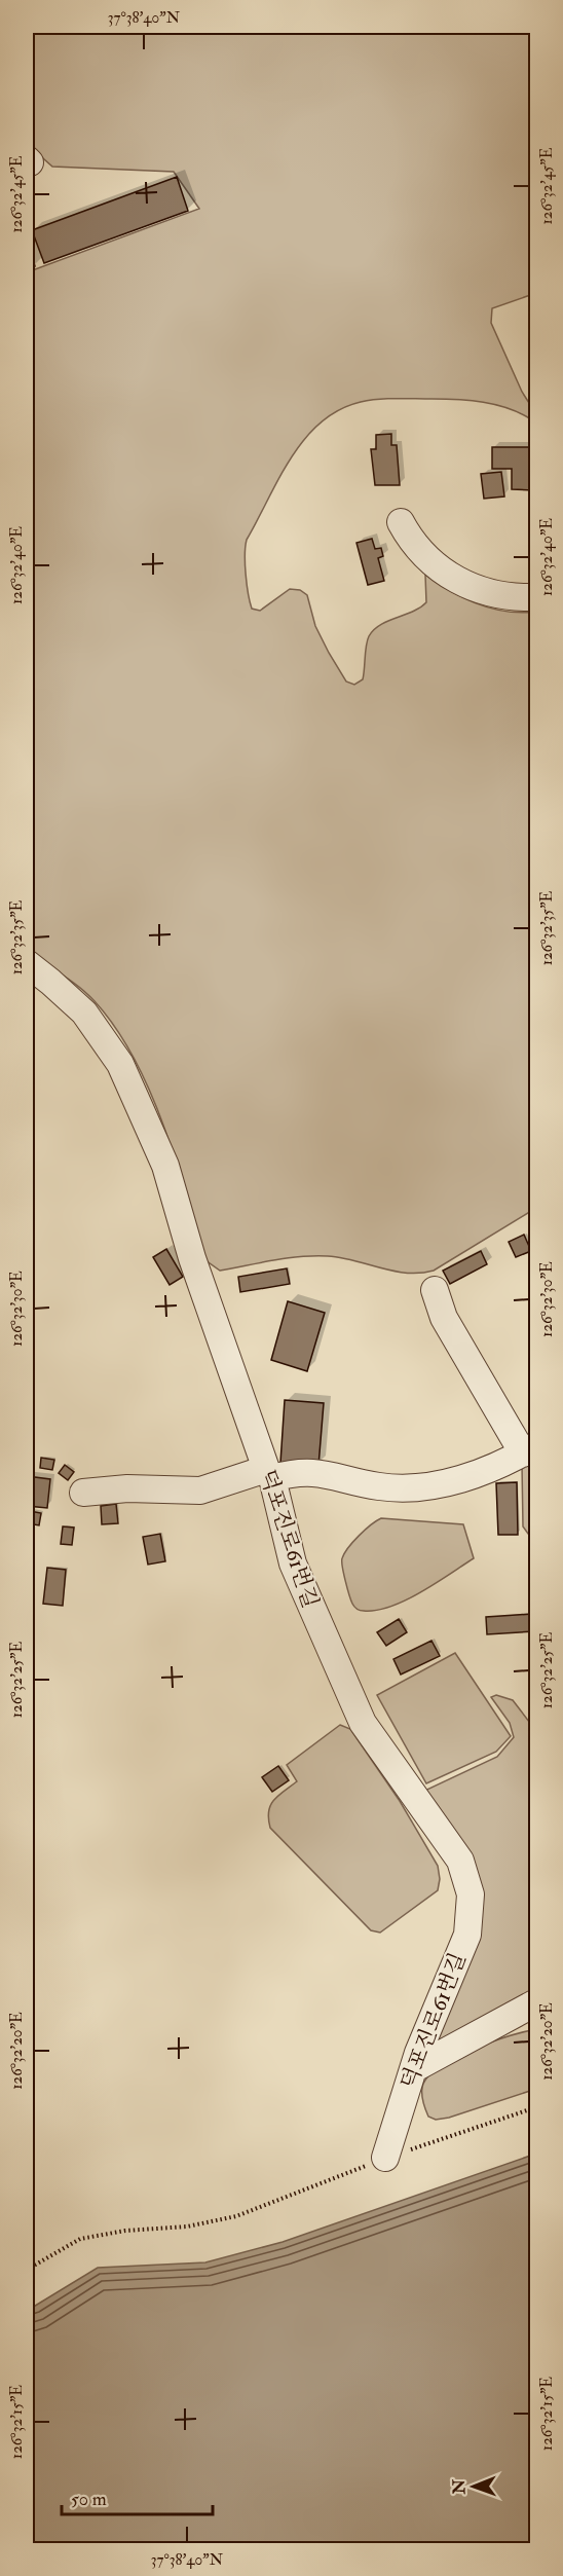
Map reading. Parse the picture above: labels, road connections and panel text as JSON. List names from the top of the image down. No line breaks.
{"streets":{"lane":["덕포진로61번길"]},"scale_bar":"50 m","north":"left","coordinates":["37°38'40\"N","126°32'45\"E","126°32'40\"E","126°32'35\"E","126°32'30\"E","126°32'25\"E","126°32'20\"E","126°32'15\"E"]}
